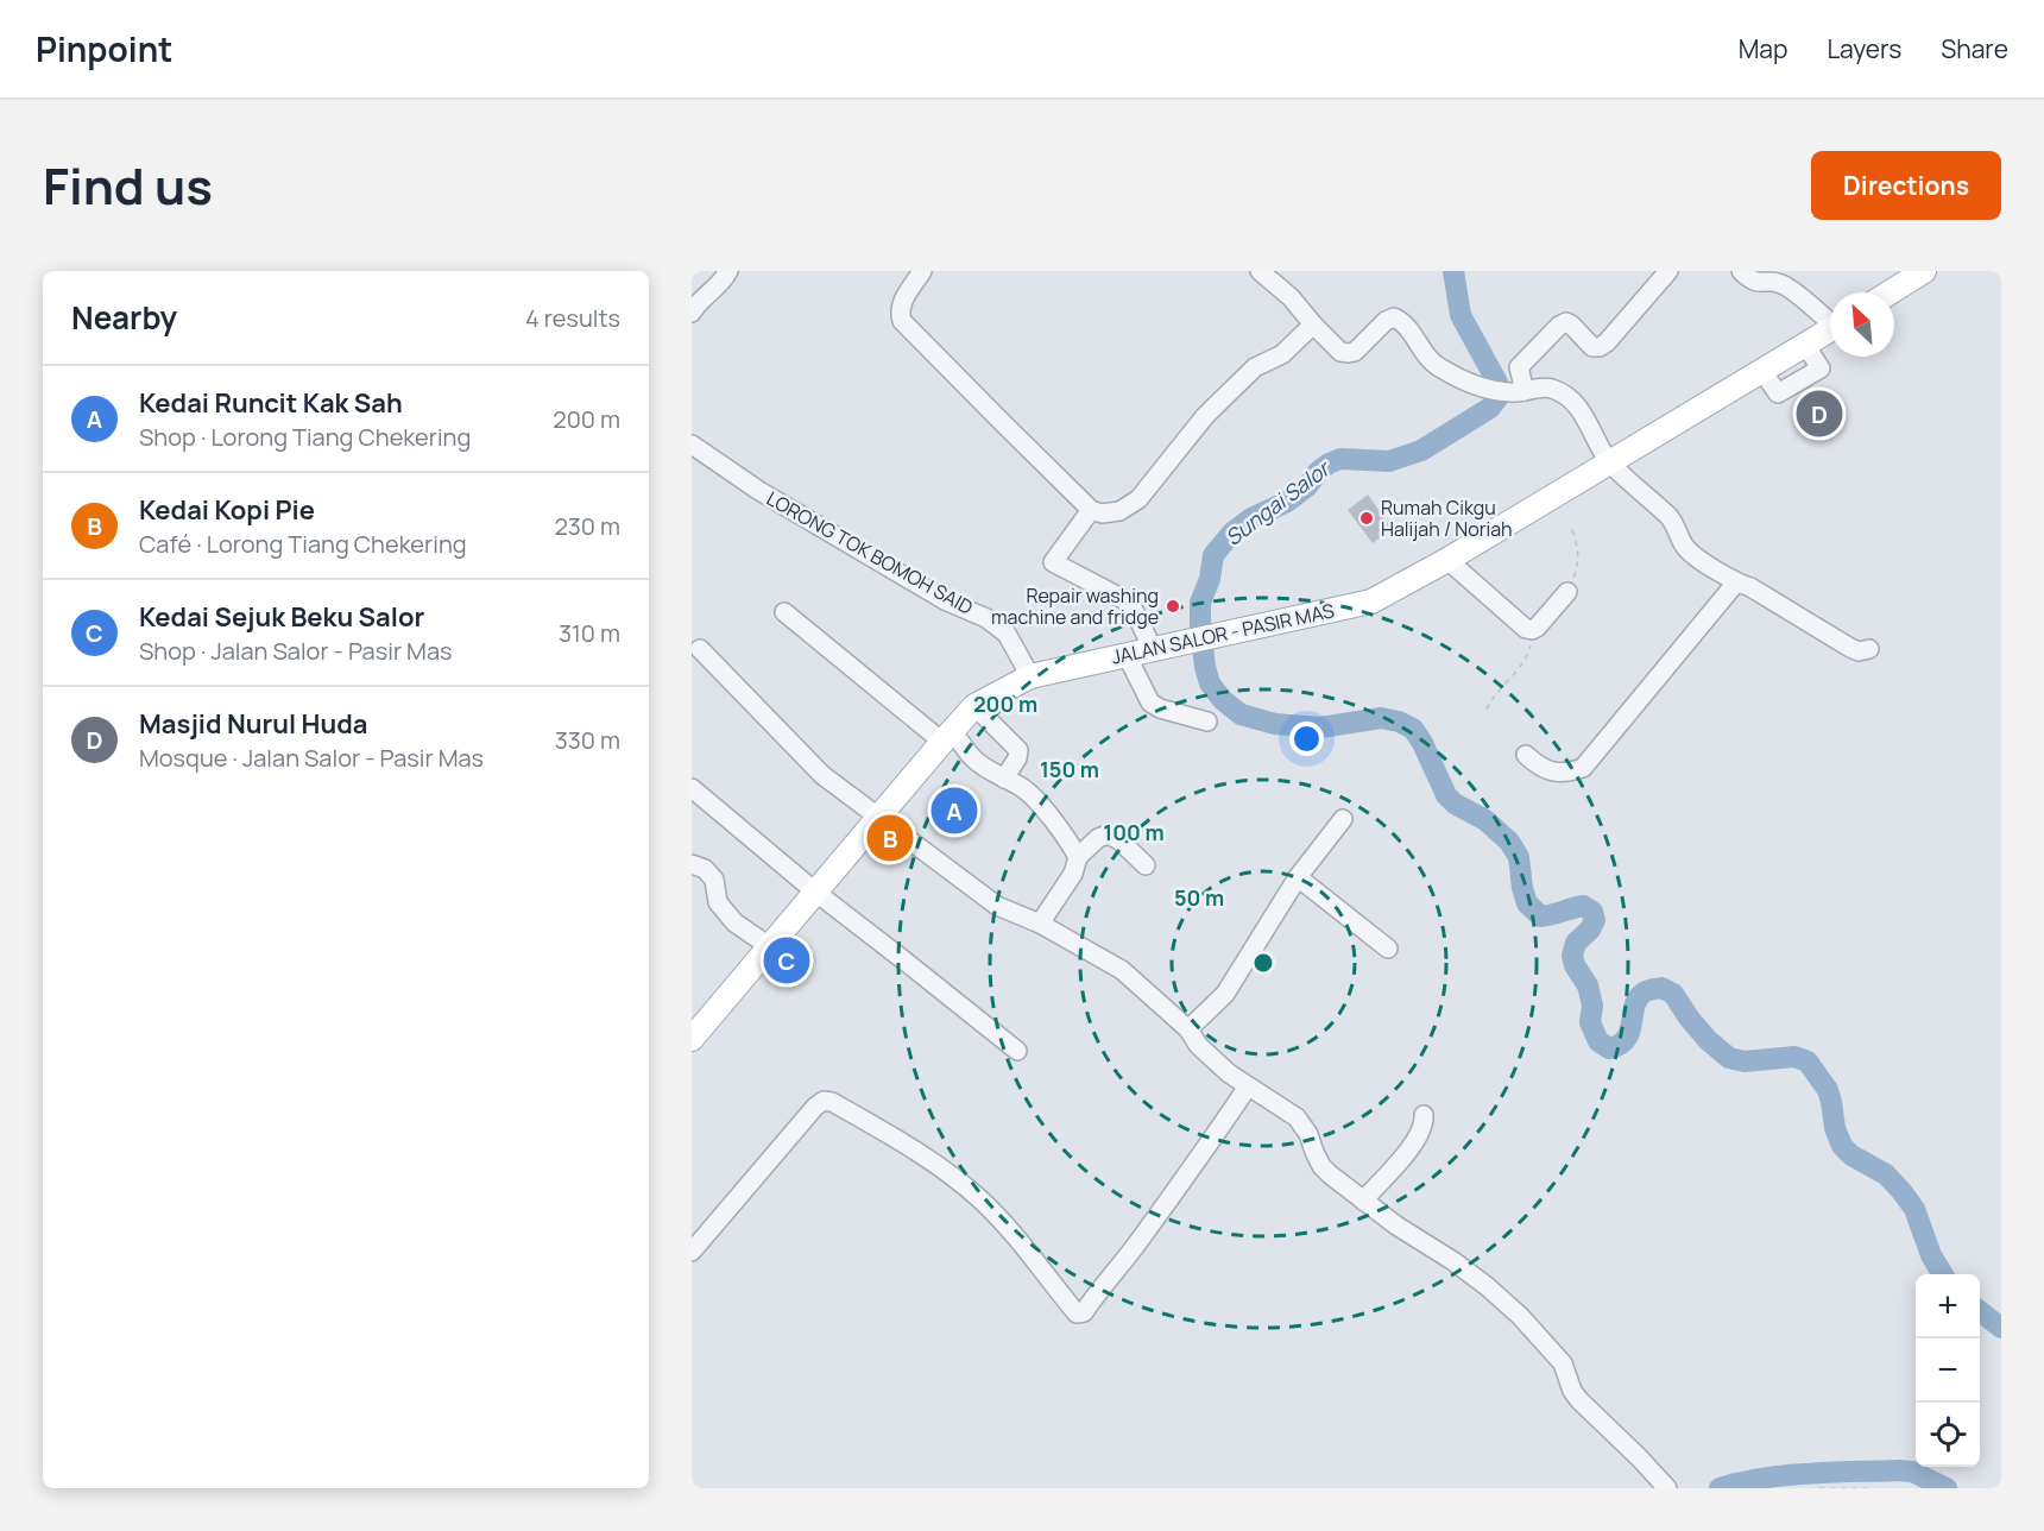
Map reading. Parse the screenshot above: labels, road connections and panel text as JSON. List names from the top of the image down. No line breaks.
{"streets":{"main road":["JALAN SALOR - PASIR MAS"],"street":["LORONG TOK BOMOH SAID"]},"crossings":[["LORONG TOK BOMOH SAID","JALAN SALOR - PASIR MAS"]],"water":["Sungai Salor"],"places":["Rumah Cikgu Halijah / Noriah","Repair washing machine and fridge"],"north":"top left","page":{"header":"Pinpoint","nav":["Map","Layers","Share"],"title":"Find us","buttons":"Directions","heading":["Nearby","4 results"],"list":[{"mark":"A","name":"Kedai Runcit Kak Sah","note":"Shop · Lorong Tiang Chekering","value":"200 m"},{"mark":"B","name":"Kedai Kopi Pie","note":"Café · Lorong Tiang Chekering","value":"230 m"},{"mark":"C","name":"Kedai Sejuk Beku Salor","note":"Shop · Jalan Salor - Pasir Mas","value":"310 m"},{"mark":"D","name":"Masjid Nurul Huda","note":"Mosque · Jalan Salor - Pasir Mas","value":"330 m"}],"pins":["D","A","B","C"],"map_buttons":["+","−"]},"rings":["200 m","150 m","100 m","50 m"]}
